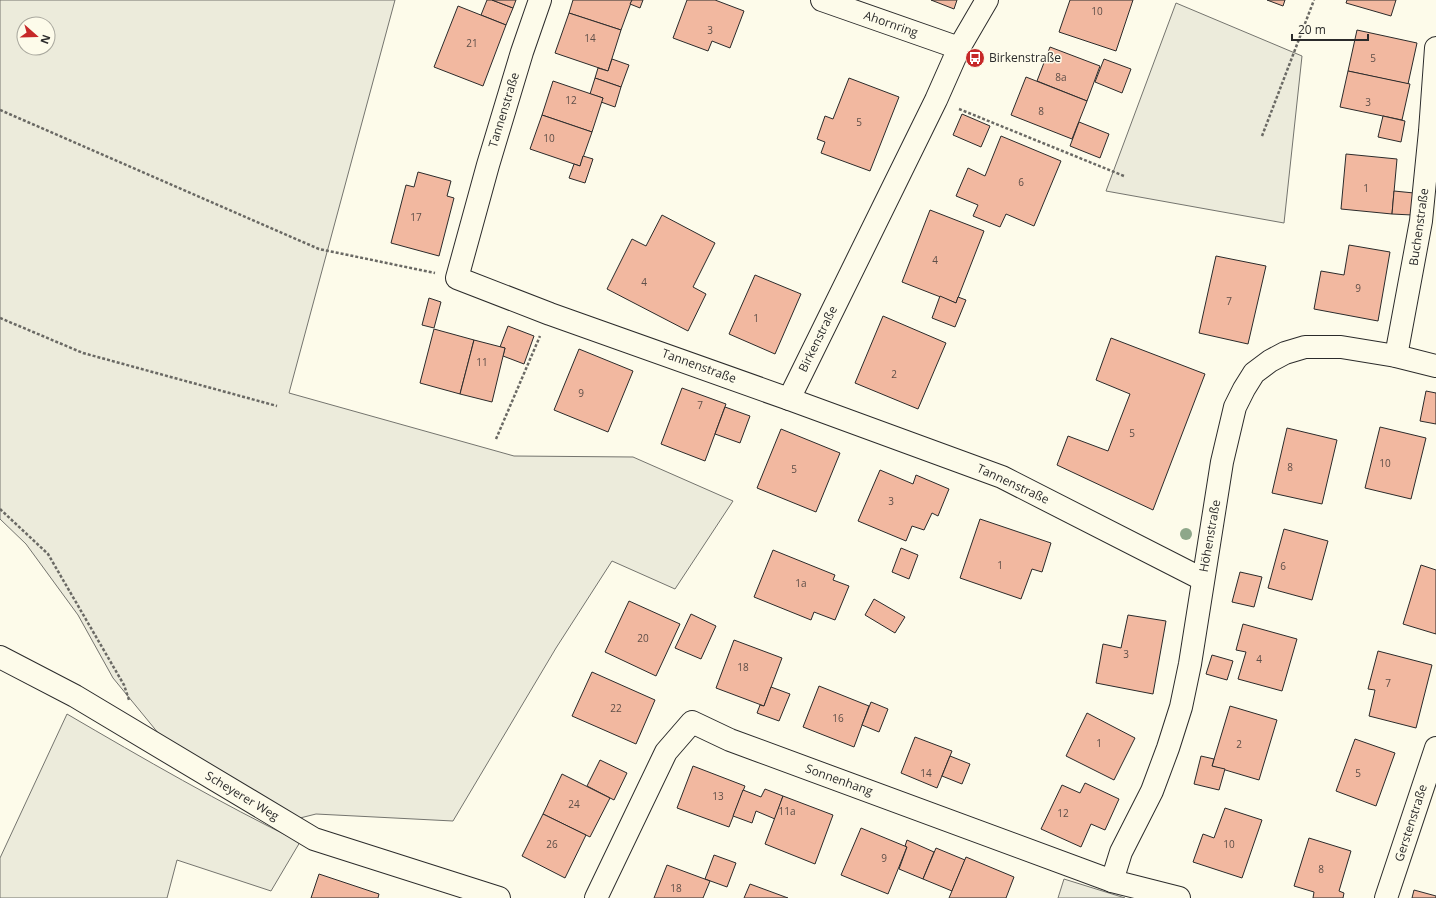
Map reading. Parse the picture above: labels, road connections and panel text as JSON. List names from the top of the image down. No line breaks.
{"streets":{"street":["Ahornring","Tannenstraße","Buchenstraße","Birkenstraße","Höhenstraße","Sonnenhang","Scheyerer Weg","Gerstenstraße"]},"crossings":[["Ahornring","Birkenstraße"],["Tannenstraße","Birkenstraße"],["Tannenstraße","Höhenstraße"],["Buchenstraße","Höhenstraße"],["Höhenstraße","Sonnenhang"]],"places":{"bus stop":["Birkenstraße"]},"house_numbers":["10","3","14","21","5","8a","12","3","8","5","10","6","1","17","4","4","9","7","1","11","2","9","7","5","10","8","5","3","1","6","1a","20","3","4","18","7","22","16","1","2","14","5","13","24","11a","12","26","10","9","8","18"],"scale_bar":"20 m","north":"right"}
